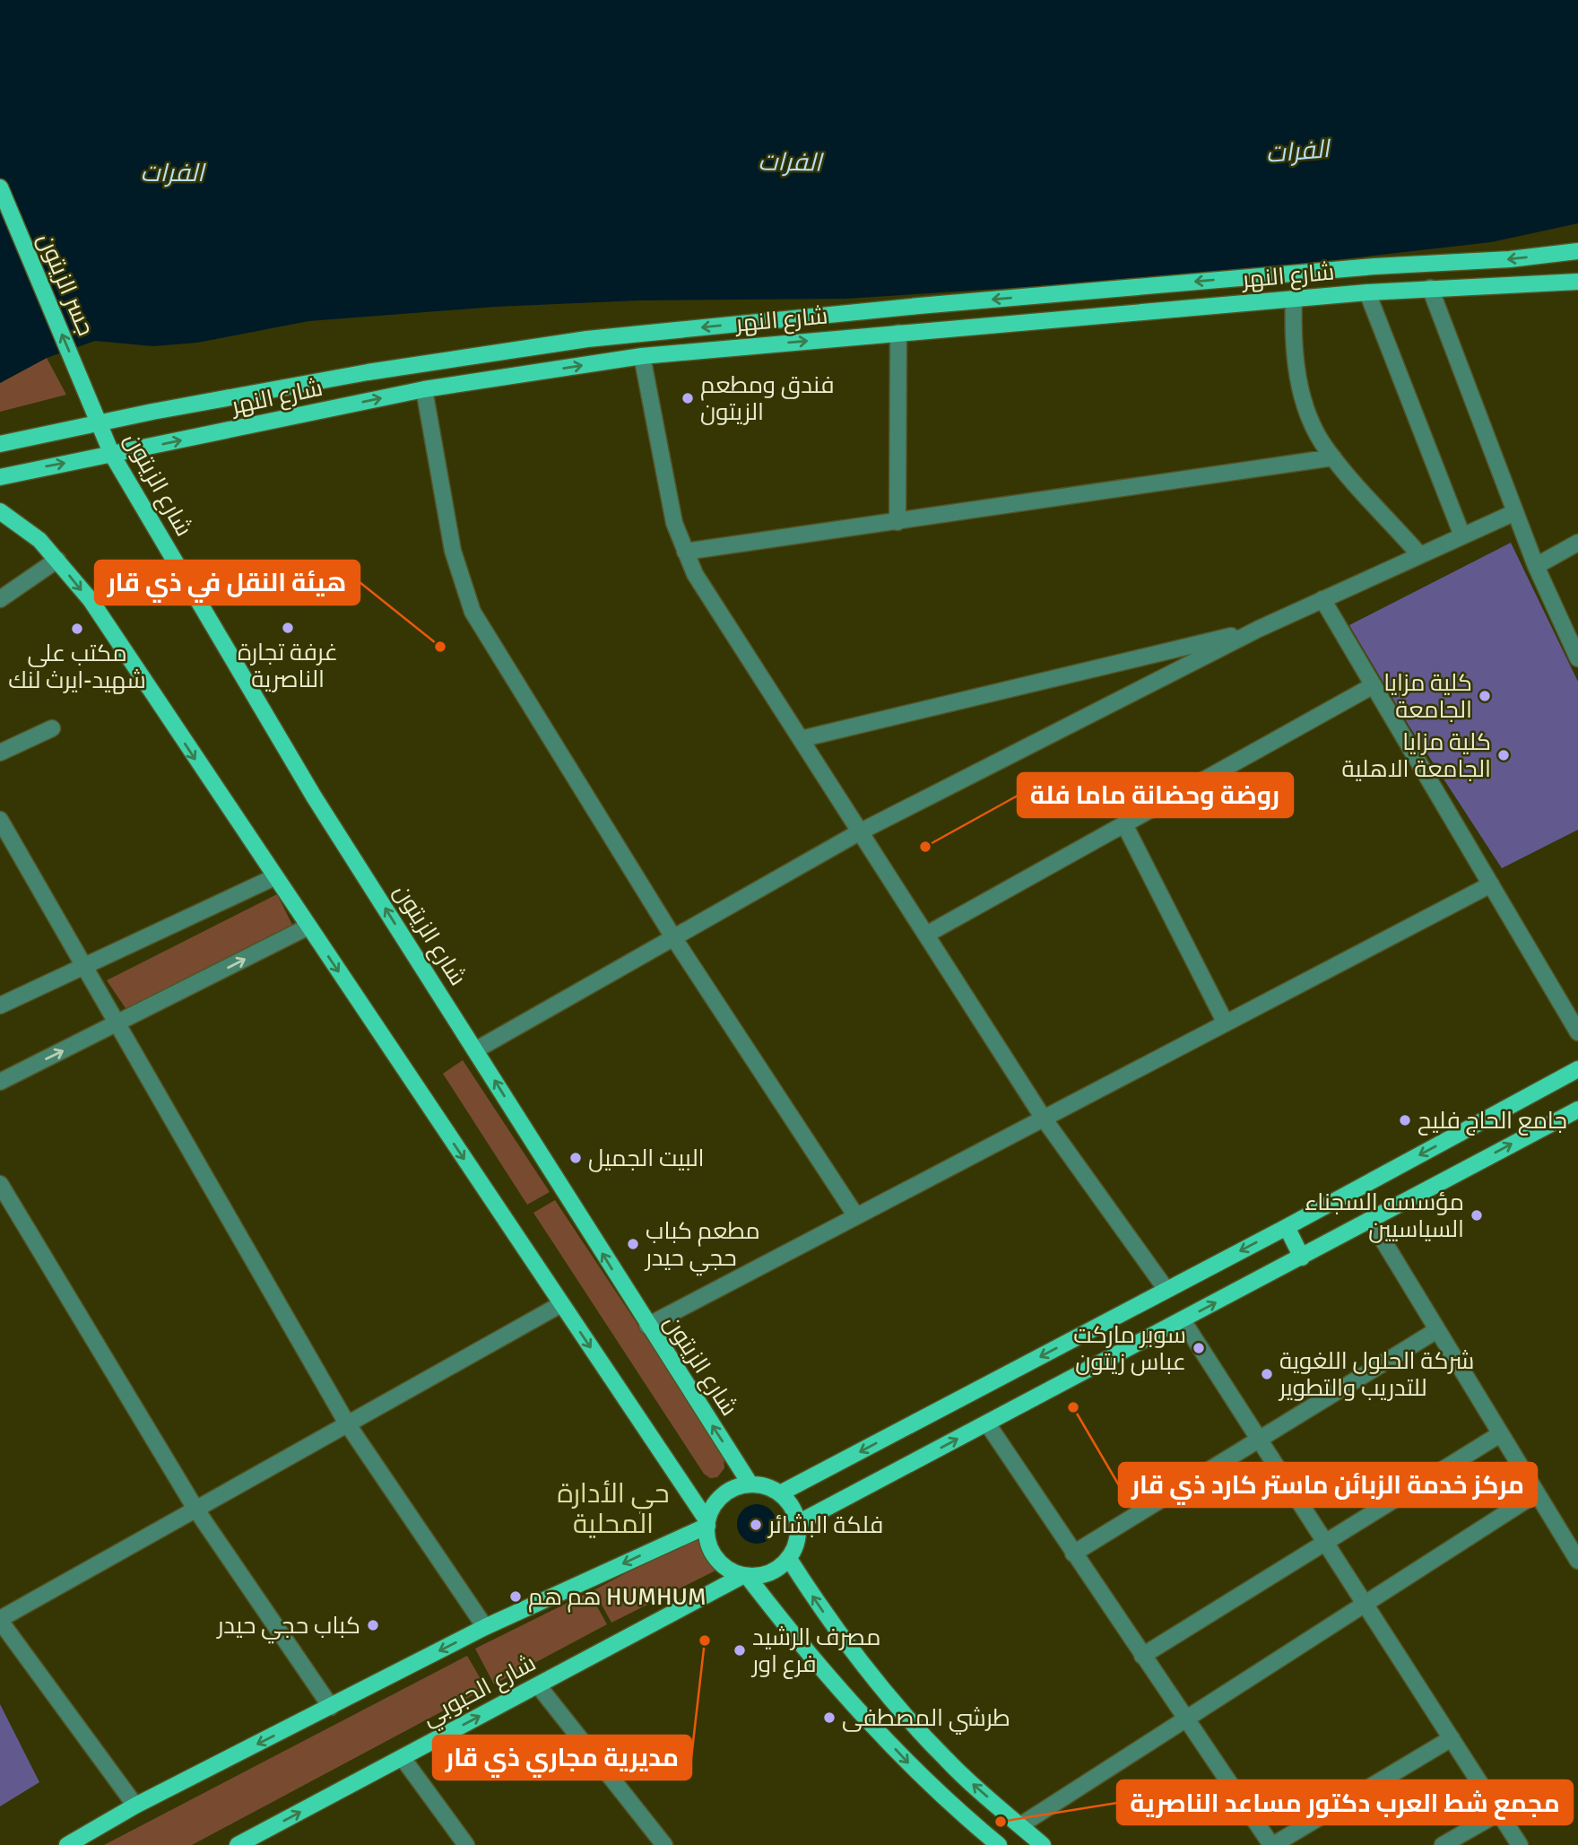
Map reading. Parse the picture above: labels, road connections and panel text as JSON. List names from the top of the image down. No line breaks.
{"streets":{"main road":["شارع النهر","جسر الزيتون","شارع الزيتون","شارع الحبوبي"]},"crossings":[["شارع النهر","شارع الزيتون"],["جسر الزيتون","شارع الزيتون"],["شارع الزيتون","شارع الحبوبي"]],"one_way":["جسر الزيتون"],"districts":["حي الأدارة المحلية"],"water":["الفرات"],"places":["فندق ومطعم الزيتون","غرفة تجارة الناصرية","مكتب علي شهيد-ايرث لنك","هيئة النقل في ذي قار","كلية مزايا الجامعة","كلية مزايا الجامعة الاهلية","روضة وحضانة ماما فلة","جامع الحاج فليح","البيت الجميل","مؤسسه السجناء السياسيين","مطعم كباب حجي حيدر","سوبر ماركت عباس زيتون","شركة الحلول اللغوية للتدريب والتطوير","مركز خدمة الزبائن ماستر كارد ذي قار","فلكة البشائر","هم هم HUMHUM","كباب حجي حيدر","مديرية مجاري ذي قار","مصرف الرشيد فرع اور","طرشي المصطفى","مجمع شط العرب دكتور مساعد الناصرية"]}
